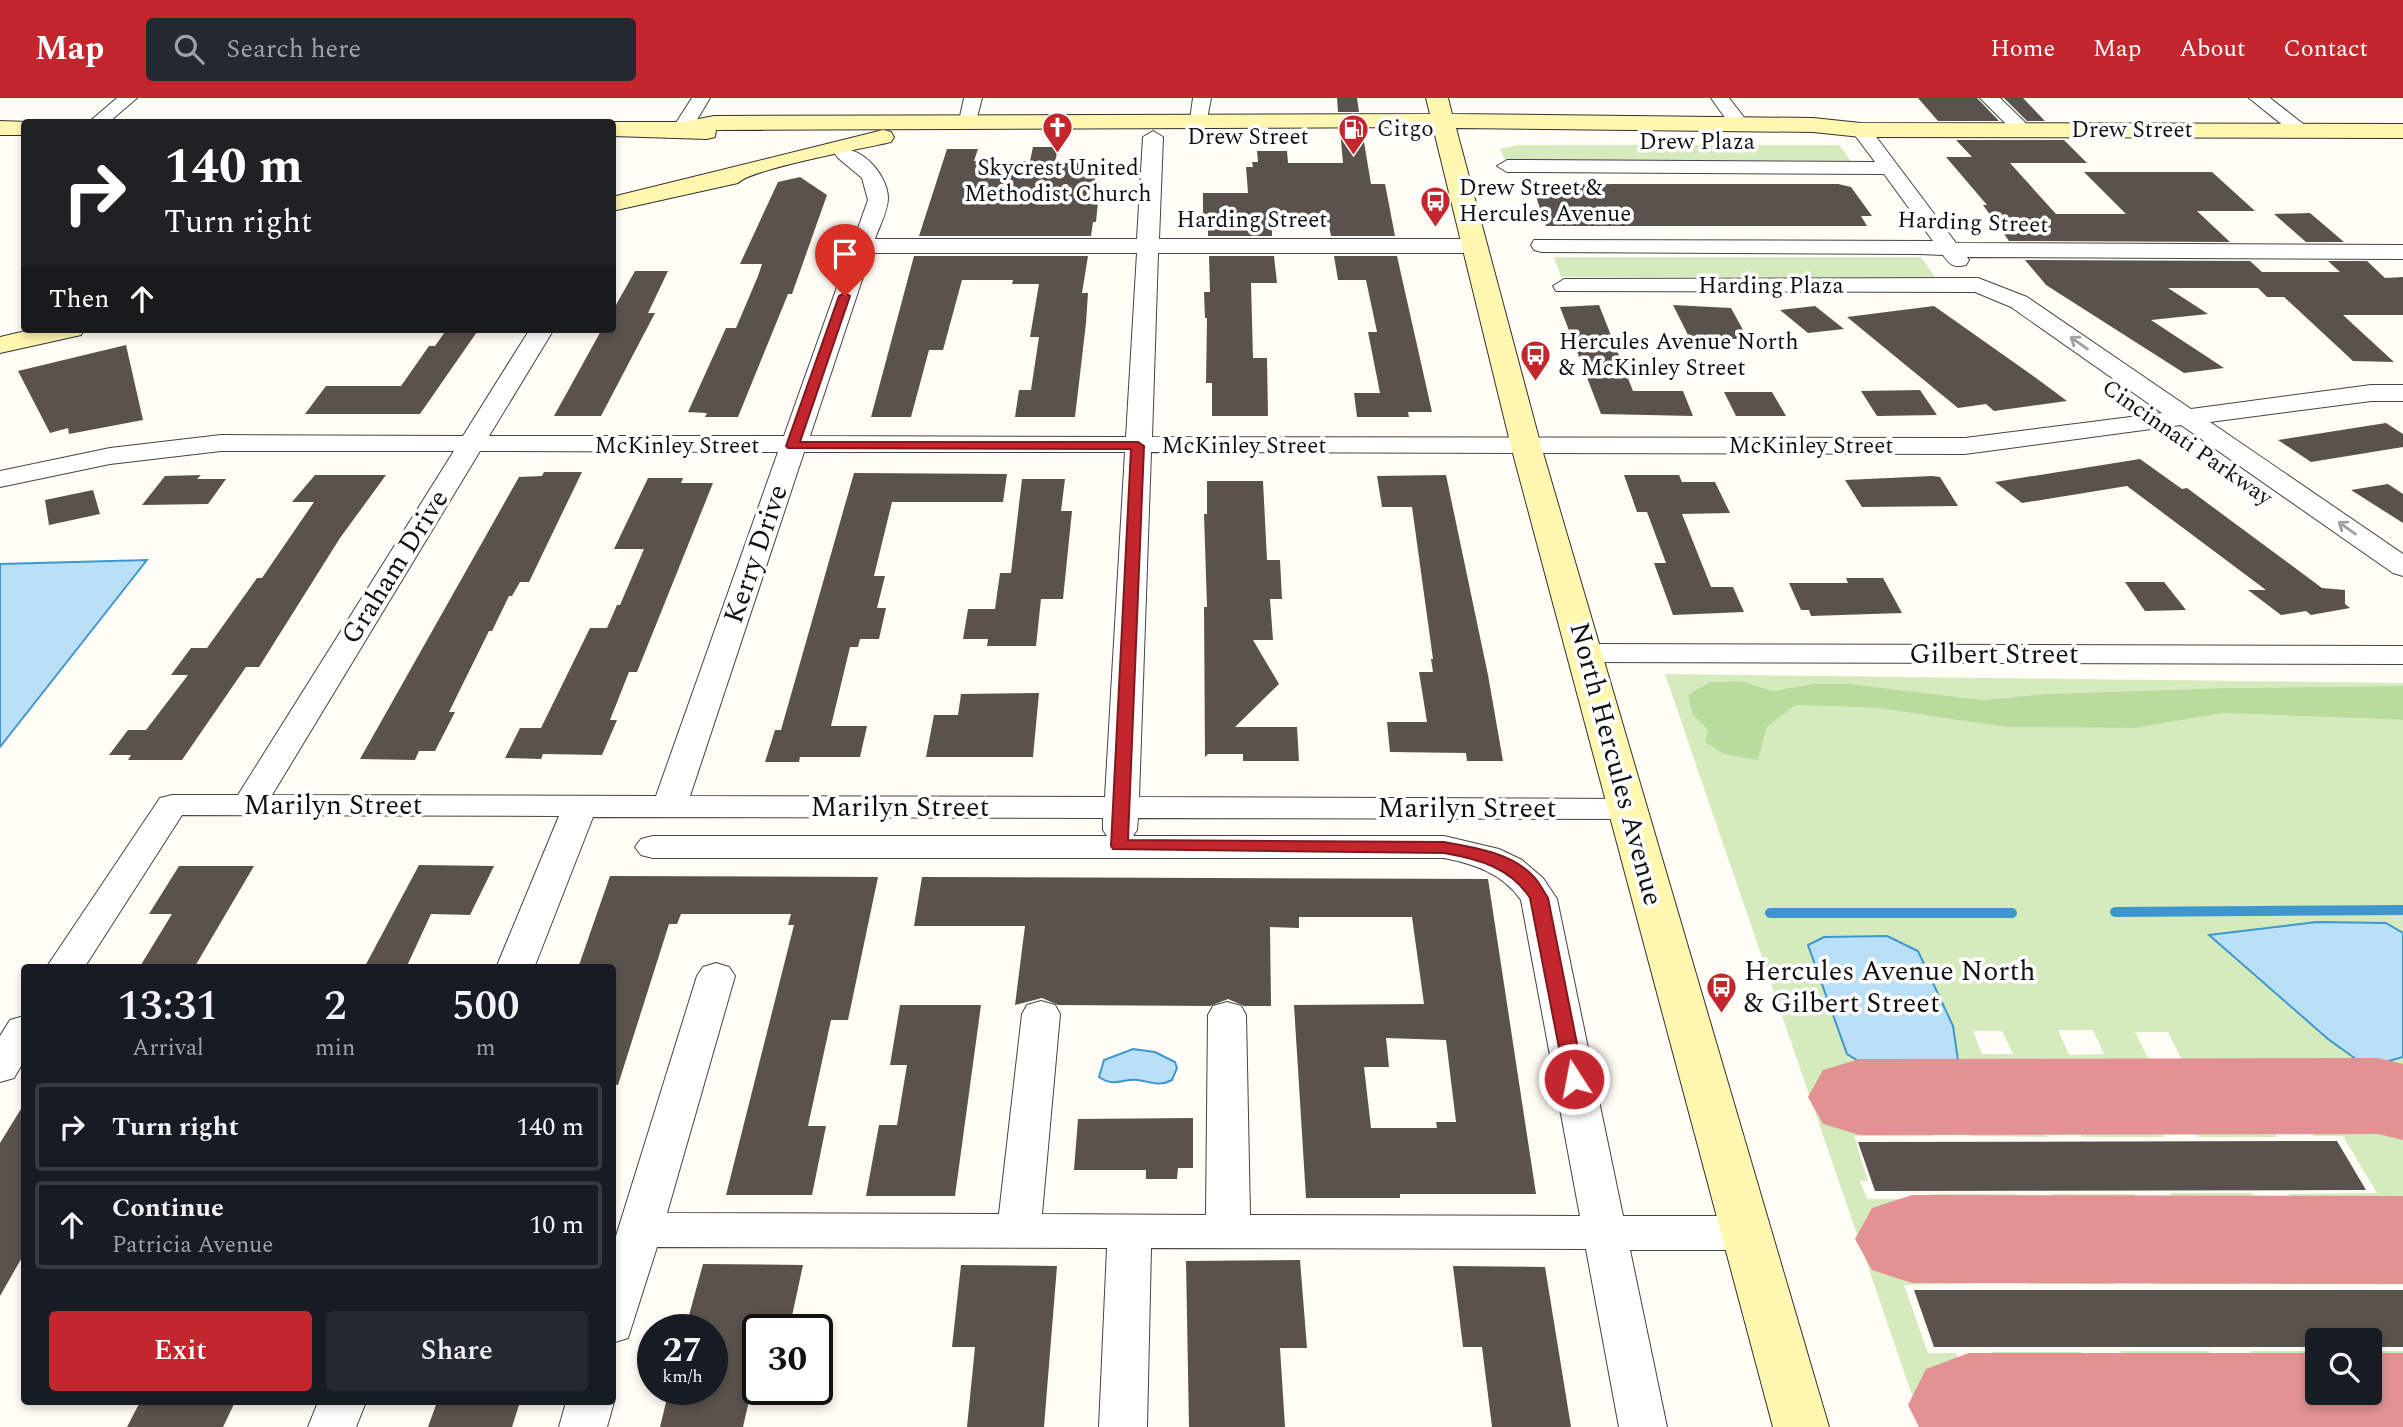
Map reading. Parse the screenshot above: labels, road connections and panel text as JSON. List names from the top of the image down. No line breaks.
{"streets":{"main road":["Drew Street","North Hercules Avenue"],"street":["Drew Plaza","Harding Street","Harding Plaza","Cincinnati Parkway","McKinley Street","Kerry Drive","Graham Drive","Gilbert Street","Marilyn Street"]},"crossings":[["Drew Street","Cincinnati Parkway"],["Drew Street","North Hercules Avenue"],["Drew Plaza","Cincinnati Parkway"],["Harding Street","Cincinnati Parkway"],["Harding Street","Kerry Drive"],["Harding Street","North Hercules Avenue"],["Harding Plaza","Cincinnati Parkway"],["Cincinnati Parkway","McKinley Street"],["McKinley Street","Kerry Drive"],["McKinley Street","Graham Drive"],["McKinley Street","North Hercules Avenue"],["Kerry Drive","Marilyn Street"],["Graham Drive","Marilyn Street"],["Gilbert Street","North Hercules Avenue"],["North Hercules Avenue","Marilyn Street"]],"places":{"church":["Skycrest United Methodist Church"],"fuel station":["Citgo"],"bus stop":["Drew Street & Hercules Avenue","Hercules Avenue North & McKinley Street","Hercules Avenue North & Gilbert Street"]},"page":{"header":"Map","search":"Search here","nav":["Home","Map","About","Contact"],"turn":["140 m","Turn right"],"then":"Then","eta":["13:31","Arrival","2","min","500","m"],"list":[{"name":"Turn right","value":"140 m"},{"name":"Continue","note":"Patricia Avenue","value":"10 m"}],"buttons":["Exit","Share"],"speed":"27 km/h","limit":"30"}}
